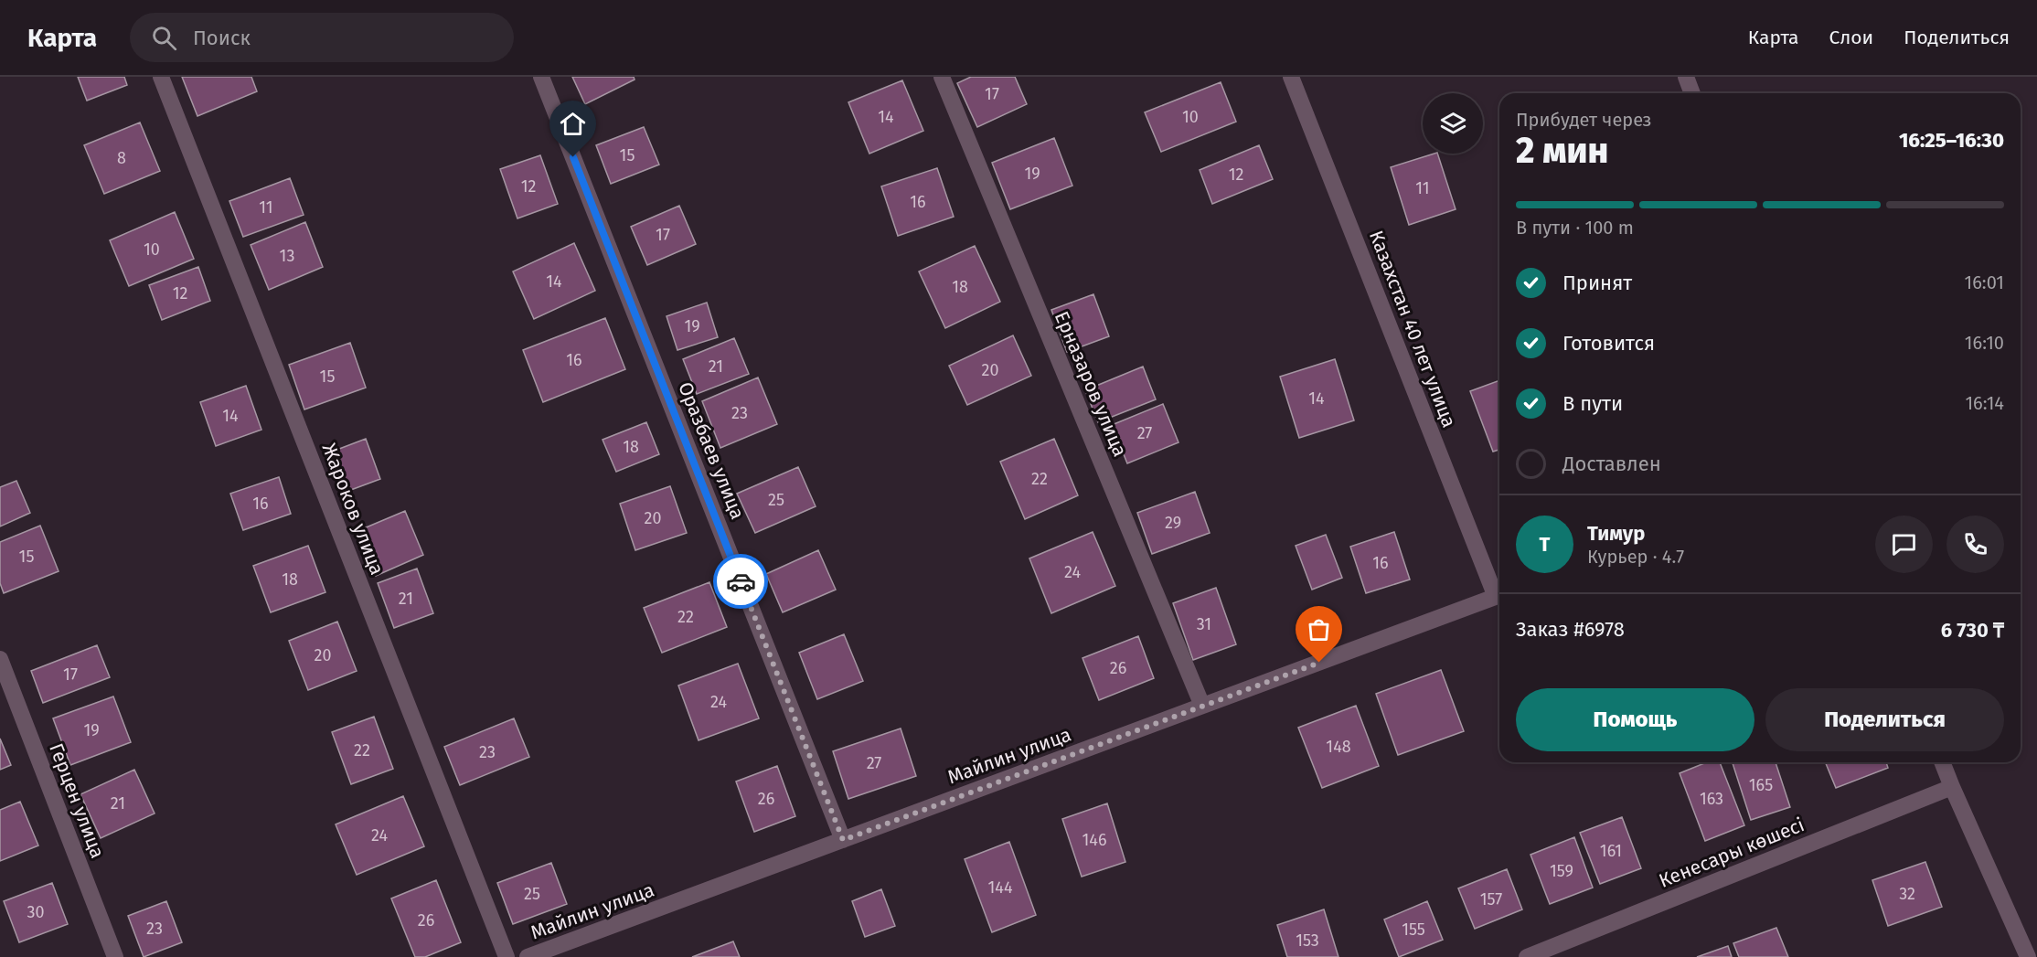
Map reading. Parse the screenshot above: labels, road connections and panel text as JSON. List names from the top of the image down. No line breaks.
{"streets":{"street":["Казахстан 40 лет улица","Ерназаров улица","Оразбаев улица","Жароков улица","Майлин улица","Герцен улица","Кенесары көшесі"]},"crossings":[["Ерназаров улица","Майлин улица"],["Оразбаев улица","Майлин улица"]],"house_numbers":["17","14","10","15","8","19","12","12","11","16","11","17","10","13","14","18","12","19","16","21","20","15","14","23","14","27","18","22","25","16","20","29","15","16","24","18","21","22","31","20","26","17","24","19","148","22","23","27","165","26","163","21","24","146","161","159","144","25","32","157","30","26","23","155","153"],"page":{"header":"Карта","search":"Поиск","nav":["Карта","Слои","Поделиться"],"heading":["2 мин","Прибудет через","16:25–16:30"],"panel":["Тимур","Курьер · 4.7","Заказ #6978","6 730 ₸"],"bar":"В пути · 100 m","list":[["Принят","16:01"],["Готовится","16:10"],["В пути","16:14"],"Доставлен"],"round":"Т","buttons":["Помощь","Поделиться"]}}
